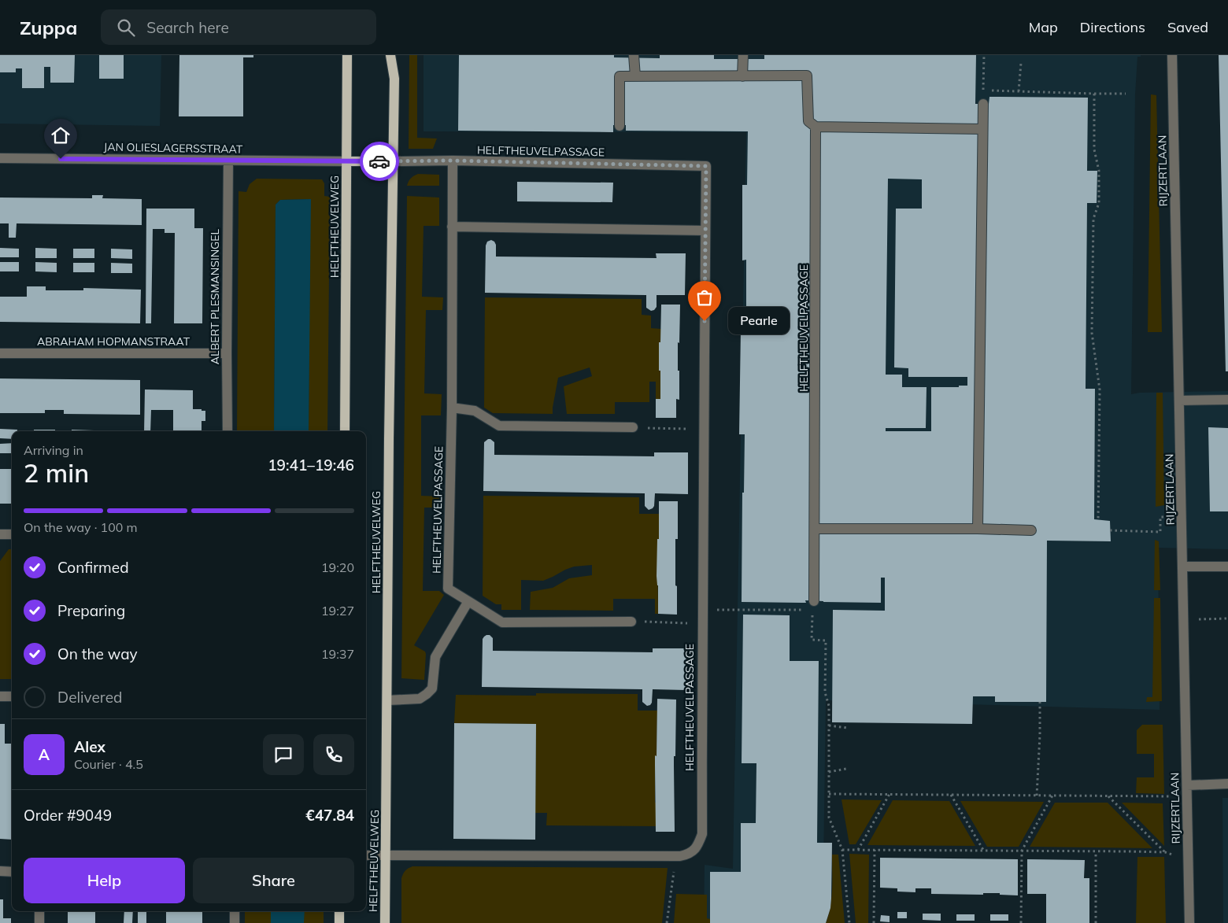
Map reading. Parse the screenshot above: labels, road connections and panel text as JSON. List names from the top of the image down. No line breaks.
{"streets":{"main road":["HELFTHEUVELWEG"],"street":["JAN OLIESLAGERSSTRAAT","HELFTHEUVELPASSAGE","RIJZERTLAAN","ALBERT PLESMANSINGEL","ABRAHAM HOPMANSTRAAT"]},"crossings":[["JAN OLIESLAGERSSTRAAT","HELFTHEUVELWEG"],["JAN OLIESLAGERSSTRAAT","ALBERT PLESMANSINGEL"],["HELFTHEUVELPASSAGE","HELFTHEUVELWEG"],["ALBERT PLESMANSINGEL","ABRAHAM HOPMANSTRAAT"]],"places":["Pearle"],"page":{"header":"Zuppa","search":"Search here","nav":["Map","Directions","Saved"],"bubble":"Pearle","heading":["2 min","Arriving in","19:41–19:46"],"panel":["Alex","Courier · 4.5","Order #9049","€47.84"],"bar":"On the way · 100 m","list":[["Confirmed","19:20"],["Preparing","19:27"],["On the way","19:37"],"Delivered"],"round":"A","buttons":["Help","Share"]}}
